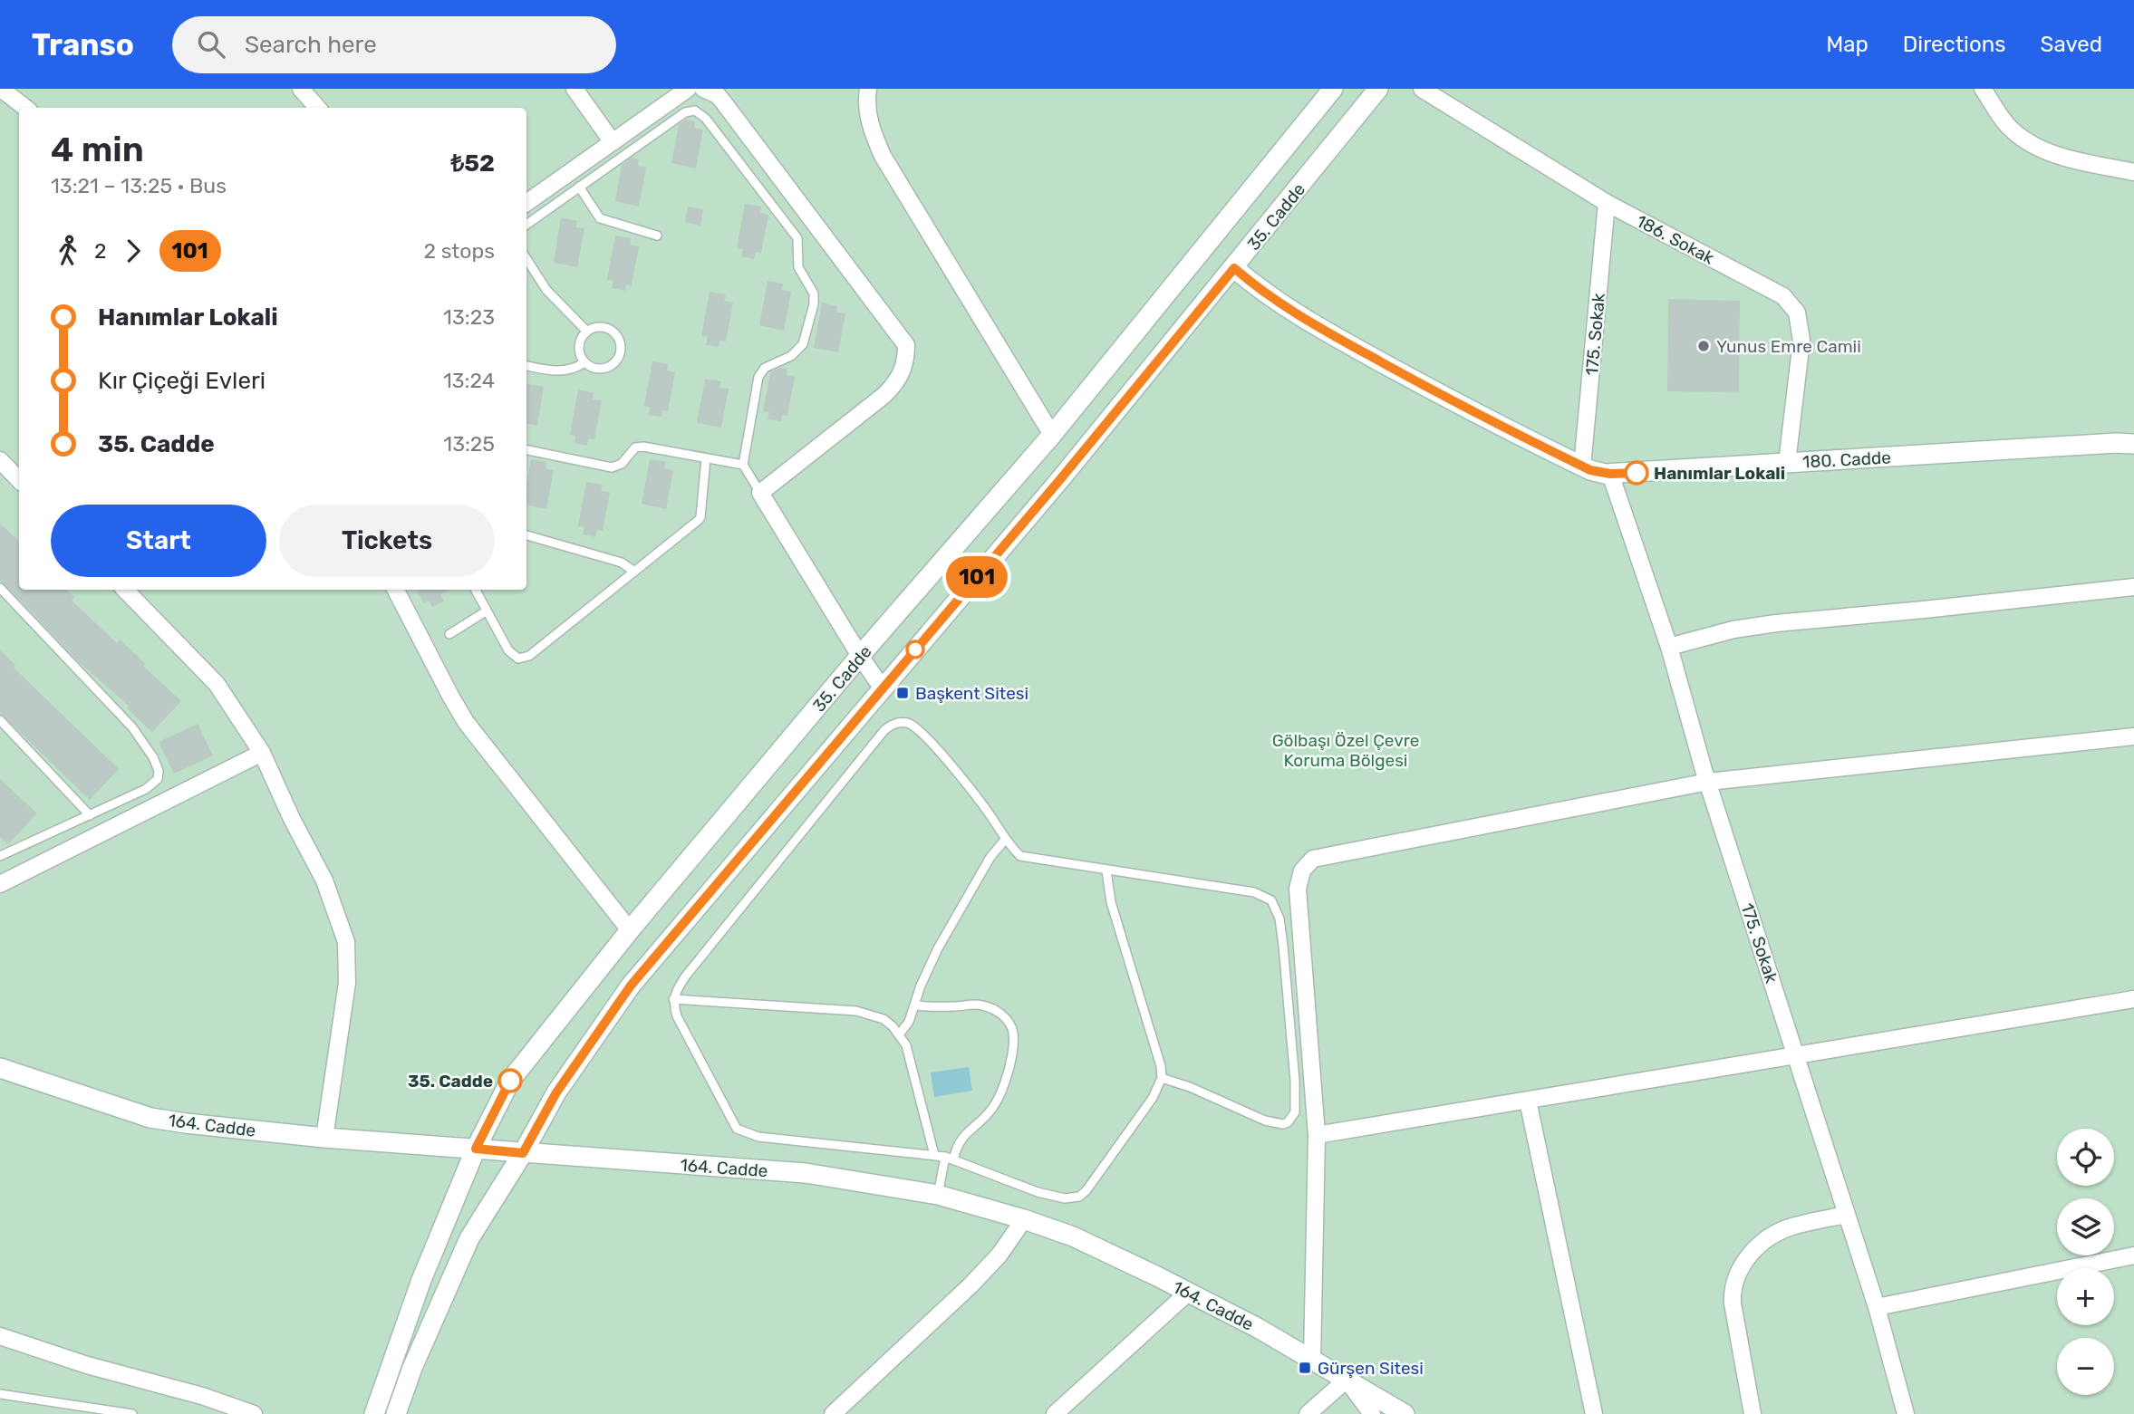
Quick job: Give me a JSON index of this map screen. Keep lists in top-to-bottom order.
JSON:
{
  "streets": {
    "street": [
      "35. Cadde",
      "186. Sokak",
      "175. Sokak",
      "180. Cadde",
      "164. Cadde"
    ]
  },
  "crossings": [
    ["35. Cadde", "180. Cadde"],
    ["35. Cadde", "164. Cadde"],
    ["186. Sokak", "175. Sokak"],
    ["186. Sokak", "180. Cadde"],
    ["175. Sokak", "180. Cadde"]
  ],
  "parks": ["Gölbaşı Özel Çevre Koruma Bölgesi"],
  "places": {
    "other": ["Yunus Emre Camii", "Hanımlar Lokali", "35. Cadde"],
    "transit": ["Başkent Sitesi", "Gürşen Sitesi"]
  },
  "lines": ["bus line 101"],
  "page": {
    "header": "Transo",
    "search": "Search here",
    "nav": ["Map", "Directions", "Saved"],
    "on_map": "101",
    "heading": ["4 min", "13:21 – 13:25 · Bus", "₺52"],
    "legs": ["2", "101", "2 stops"],
    "list": [
      {
        "name": "Hanımlar Lokali",
        "value": "13:23"
      },
      {
        "name": "Kır Çiçeği Evleri",
        "value": "13:24"
      },
      {
        "name": "35. Cadde",
        "value": "13:25"
      }
    ],
    "buttons": ["Start", "Tickets"],
    "map_buttons": ["+", "−"]
  }
}
